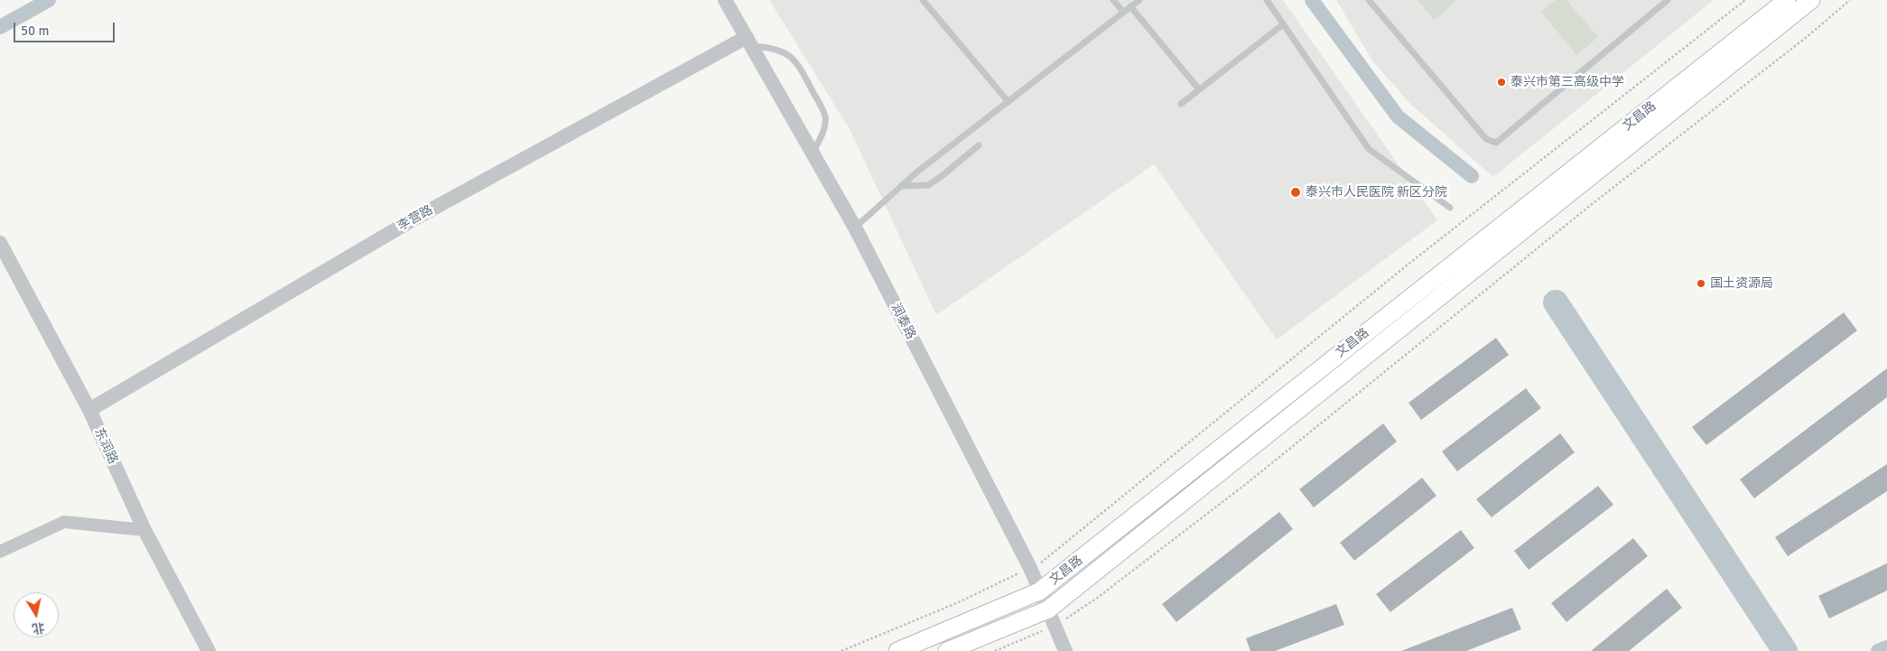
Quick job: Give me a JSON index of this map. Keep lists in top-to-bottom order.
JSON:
{
  "streets": {
    "main road": ["文昌路"],
    "street": ["李营路", "润泰路", "东润路"]
  },
  "crossings": [
    ["文昌路", "润泰路"],
    ["李营路", "润泰路"],
    ["李营路", "东润路"]
  ],
  "places": ["泰兴市第三高级中学", "泰兴市人民医院 新区分院", "国土资源局"],
  "scale_bar": "50 m",
  "north": "bottom"
}
